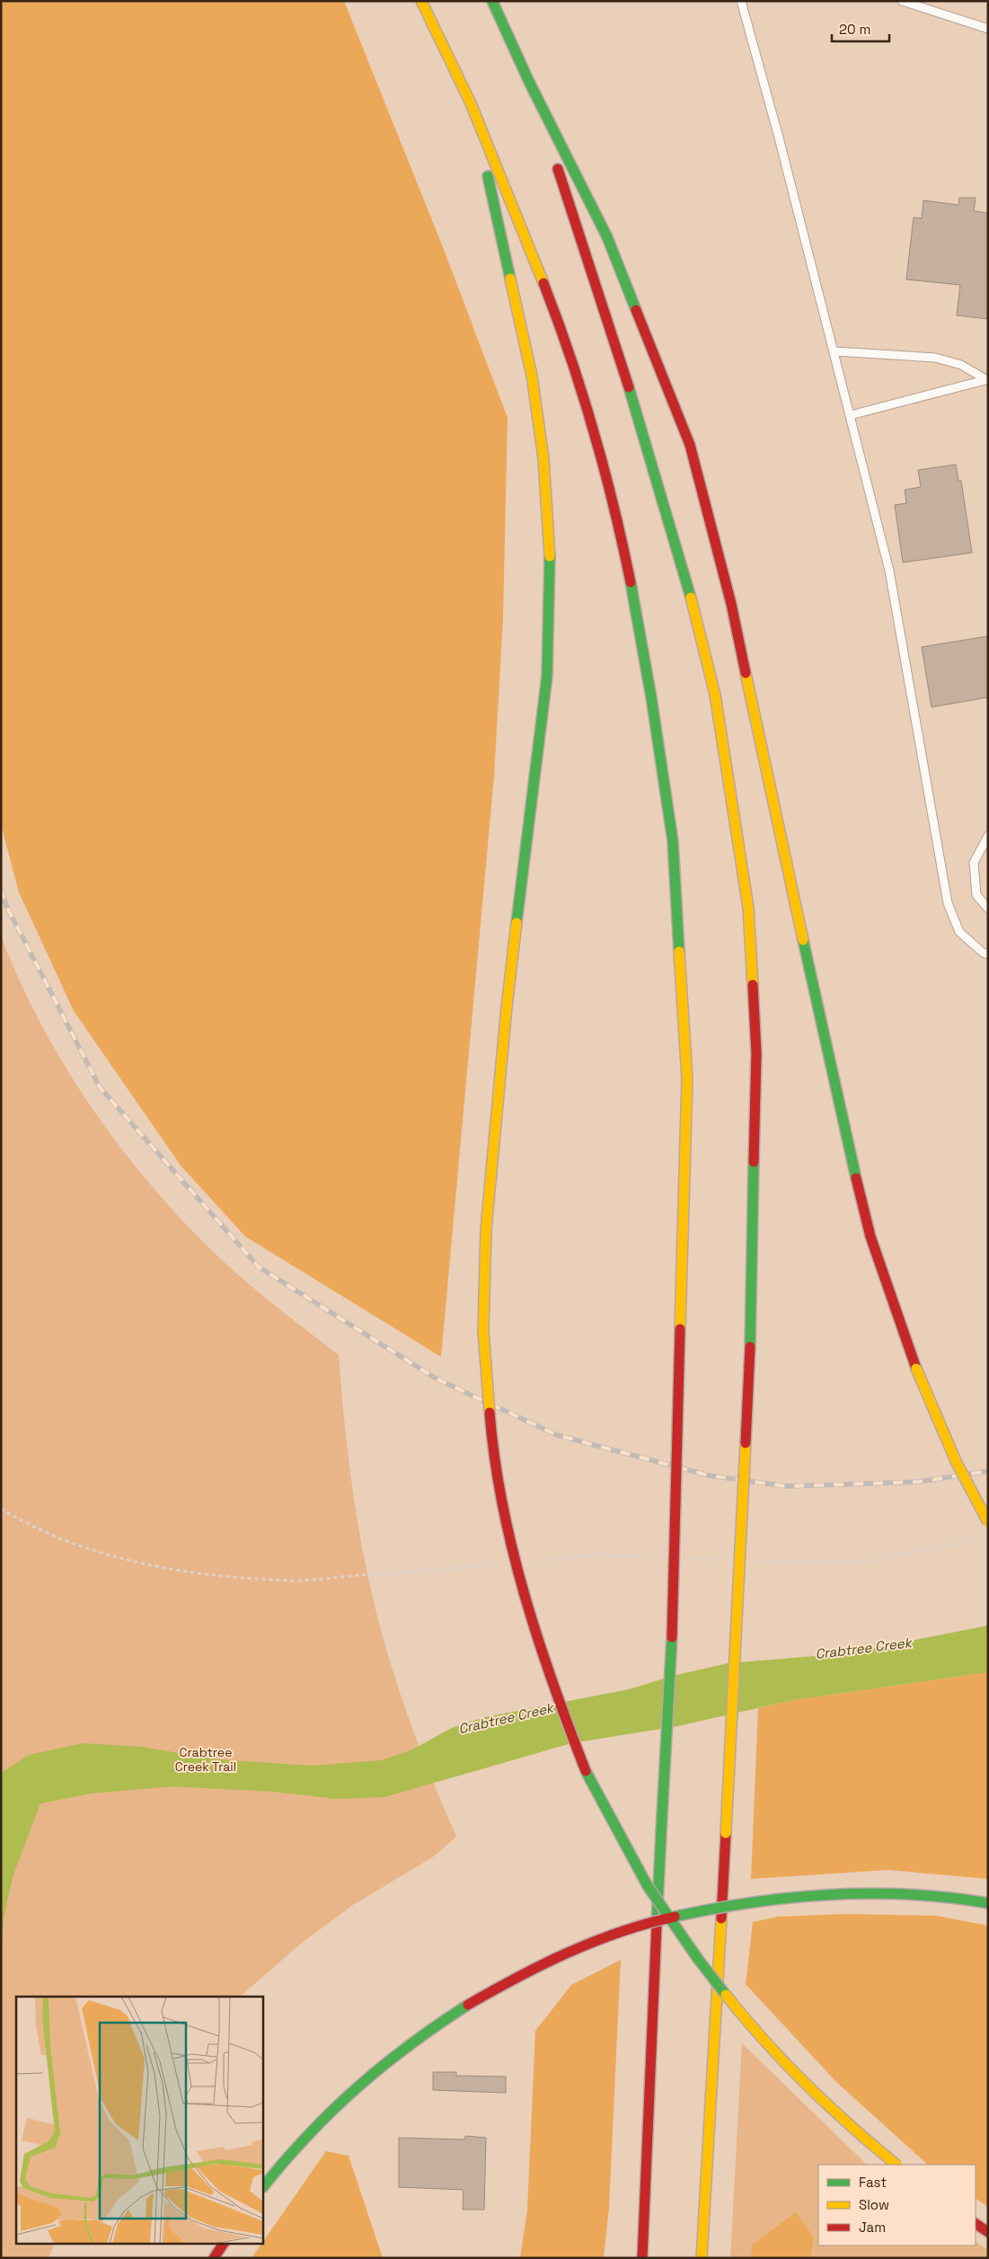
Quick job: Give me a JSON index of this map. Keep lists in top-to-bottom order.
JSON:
{
  "water": ["Crabtree Creek"],
  "parks": ["Crabtree Creek Trail"],
  "legend": ["Fast", "Slow", "Jam"],
  "scale_bar": "20 m"
}
